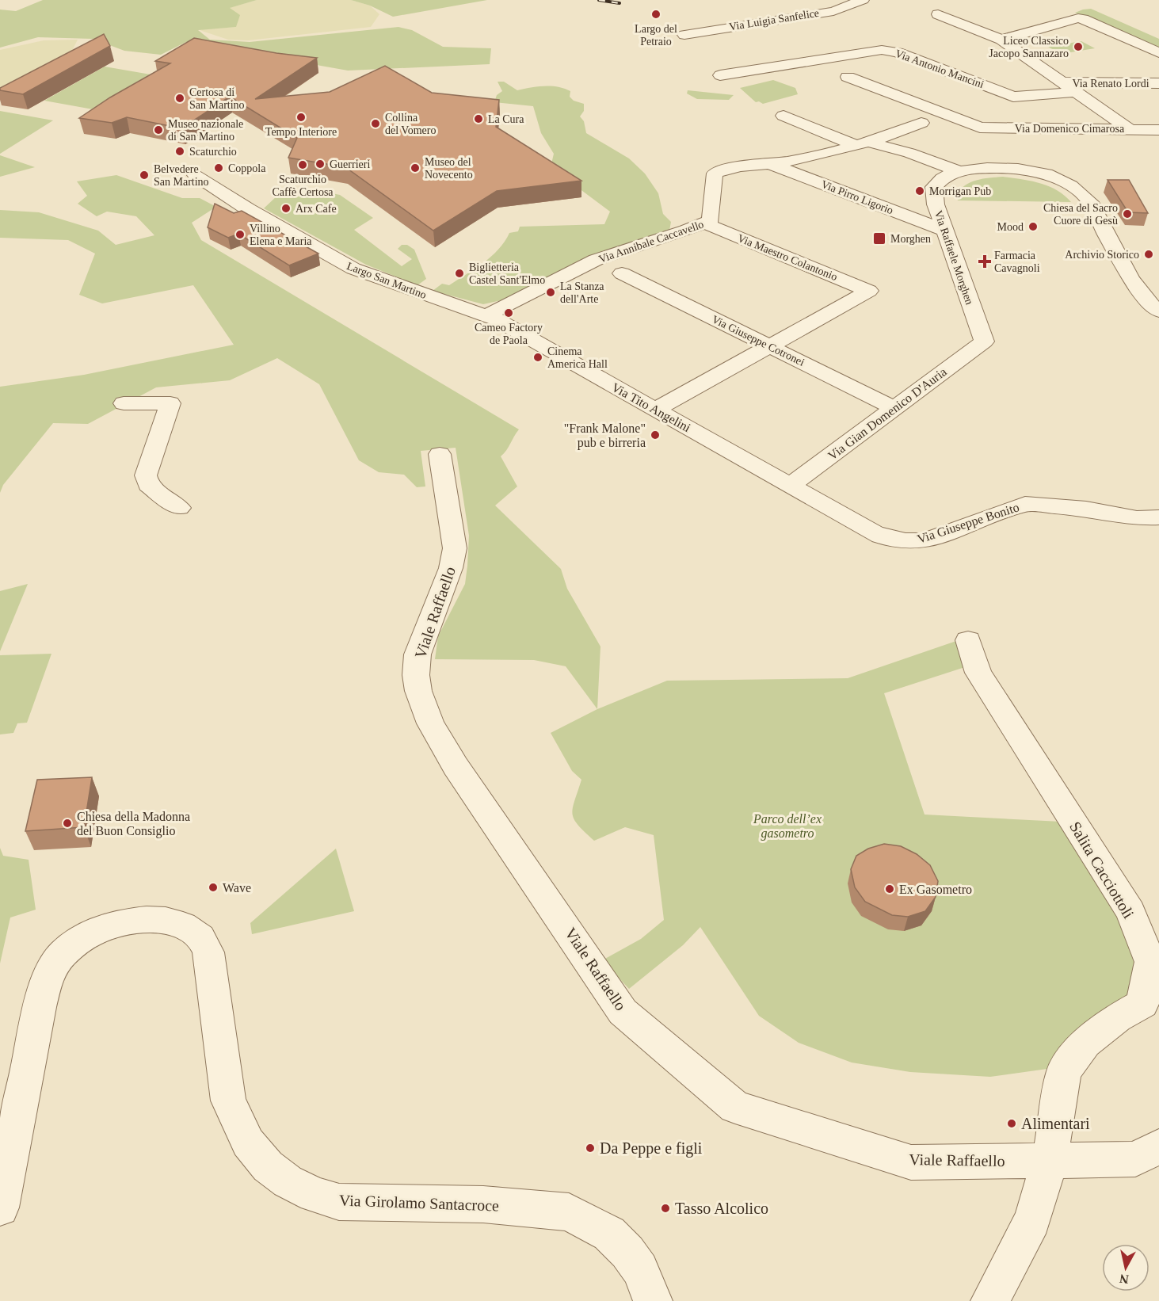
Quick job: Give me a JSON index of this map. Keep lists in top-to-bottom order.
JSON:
{
  "streets": {
    "street": [
      "Via Luigia Sanfelice",
      "Via Antonio Mancini",
      "Via Renato Lordi",
      "Via Domenico Cimarosa",
      "Via Pirro Ligorio",
      "Via Annibale Caccavello",
      "Via Maestro Colantonio",
      "Via Raffaele Morghen",
      "Largo San Martino",
      "Via Giuseppe Cotronei",
      "Via Tito Angelini",
      "Via Gian Domenico D'Auria",
      "Via Giuseppe Bonito",
      "Viale Raffaello",
      "Salita Cacciottoli",
      "Via Girolamo Santacroce"
    ]
  },
  "crossings": [
    ["Via Antonio Mancini", "Via Renato Lordi"],
    ["Via Domenico Cimarosa", "Via Raffaele Morghen"],
    ["Via Pirro Ligorio", "Via Annibale Caccavello"],
    ["Via Pirro Ligorio", "Via Raffaele Morghen"],
    ["Via Annibale Caccavello", "Via Maestro Colantonio"],
    ["Via Annibale Caccavello", "Via Raffaele Morghen"],
    ["Via Annibale Caccavello", "Largo San Martino"],
    ["Via Annibale Caccavello", "Via Tito Angelini"],
    ["Via Maestro Colantonio", "Via Giuseppe Cotronei"],
    ["Via Raffaele Morghen", "Via Gian Domenico D'Auria"],
    ["Largo San Martino", "Via Tito Angelini"],
    ["Via Giuseppe Cotronei", "Via Gian Domenico D'Auria"],
    ["Via Tito Angelini", "Via Gian Domenico D'Auria"],
    ["Via Tito Angelini", "Via Giuseppe Bonito"],
    ["Via Gian Domenico D'Auria", "Via Giuseppe Bonito"],
    ["Viale Raffaello", "Salita Cacciottoli"]
  ],
  "parks": ["Parco dell’ex gasometro"],
  "places": {
    "other": [
      "Largo del Petraio",
      "Liceo Classico Jacopo Sannazaro",
      "Certosa di San Martino",
      "Tempo Interiore",
      "La Cura",
      "Collina del Vomero",
      "Museo nazionale di San Martino",
      "Scaturchio",
      "Guerrieri",
      "Scaturchio Caffè Certosa",
      "Coppola",
      "Museo del Novecento",
      "Belvedere San Martino",
      "Morrigan Pub",
      "Arx Cafe",
      "Chiesa del Sacro Cuore di Gesù",
      "Mood",
      "Villino Elena e Maria",
      "Archivio Storico",
      "Biglietteria Castel Sant'Elmo",
      "La Stanza dell'Arte",
      "Cameo Factory de Paola",
      "Cinema America Hall",
      "\"Frank Malone\" pub e birreria",
      "Chiesa della Madonna del Buon Consiglio",
      "Wave",
      "Ex Gasometro",
      "Alimentari",
      "Da Peppe e figli",
      "Tasso Alcolico"
    ],
    "transit": ["Morghen"],
    "health": ["Farmacia Cavagnoli"]
  },
  "north": "bottom"
}
